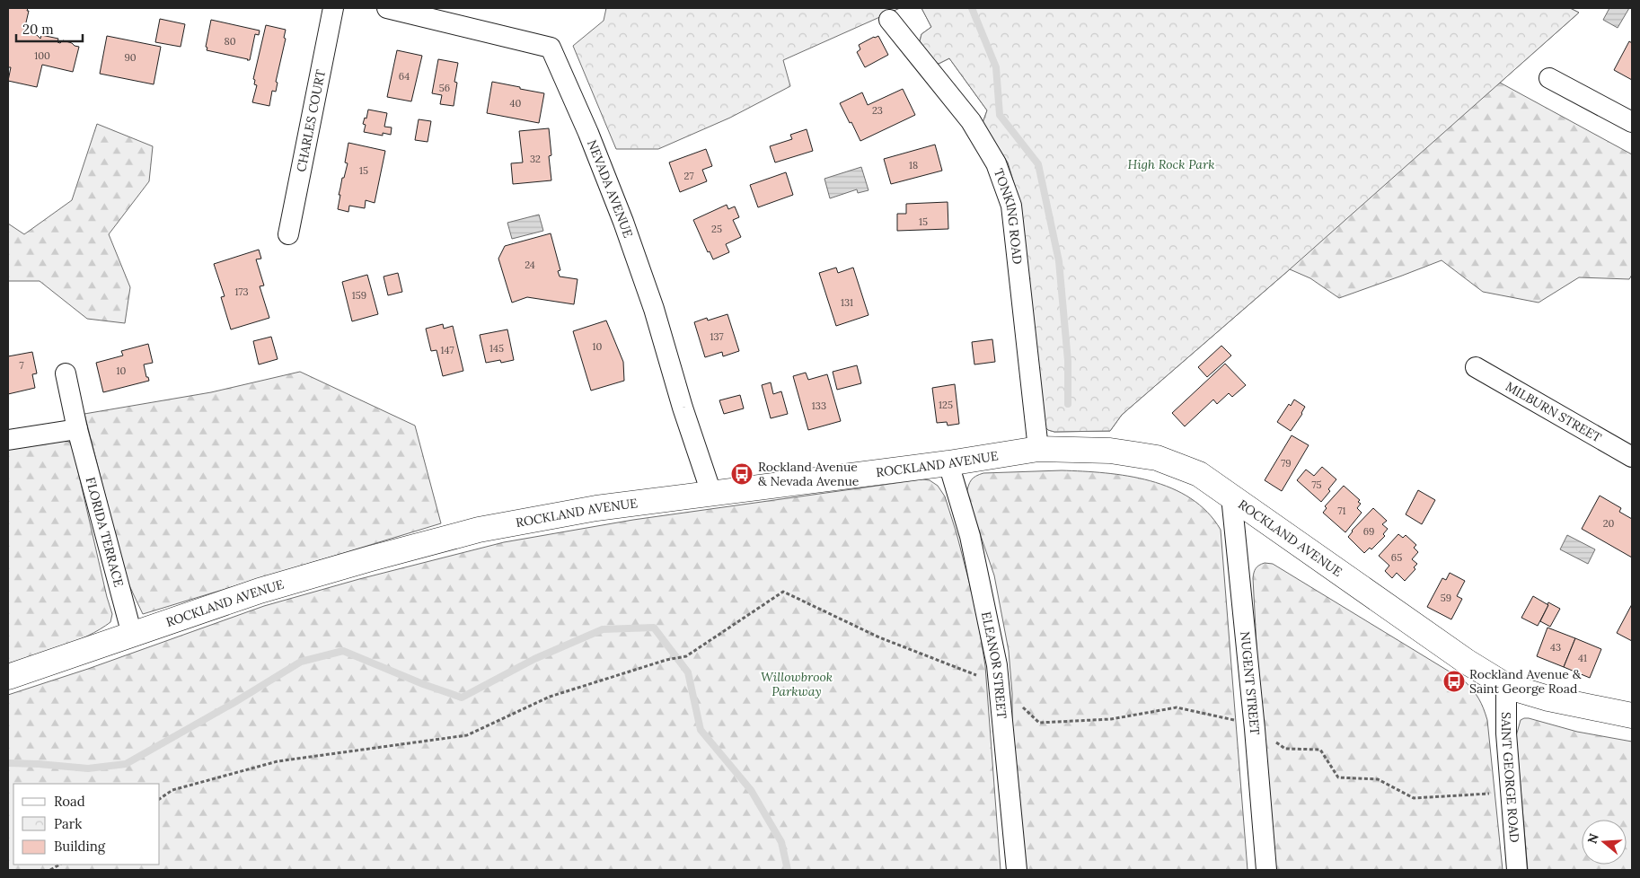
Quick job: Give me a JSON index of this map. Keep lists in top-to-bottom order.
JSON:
{
  "streets": {
    "street": [
      "CHARLES COURT",
      "NEVADA AVENUE",
      "TONKING ROAD",
      "MILBURN STREET",
      "ROCKLAND AVENUE",
      "FLORIDA TERRACE",
      "ELEANOR STREET",
      "NUGENT STREET",
      "SAINT GEORGE ROAD"
    ]
  },
  "crossings": [
    ["NEVADA AVENUE", "ROCKLAND AVENUE"],
    ["TONKING ROAD", "ROCKLAND AVENUE"],
    ["ROCKLAND AVENUE", "FLORIDA TERRACE"],
    ["ROCKLAND AVENUE", "ELEANOR STREET"],
    ["ROCKLAND AVENUE", "NUGENT STREET"],
    ["ROCKLAND AVENUE", "SAINT GEORGE ROAD"]
  ],
  "parks": ["High Rock Park", "Willowbrook Parkway"],
  "places": {
    "bus stop": ["Rockland Avenue & Nevada Avenue", "Rockland Avenue & Saint George Road"]
  },
  "house_numbers": [
    "80",
    "100",
    "90",
    "64",
    "56",
    "40",
    "23",
    "32",
    "18",
    "15",
    "27",
    "15",
    "25",
    "24",
    "173",
    "159",
    "131",
    "137",
    "10",
    "145",
    "147",
    "7",
    "10",
    "125",
    "133",
    "79",
    "75",
    "71",
    "20",
    "69",
    "65",
    "59",
    "43",
    "41"
  ],
  "legend": ["Road", "Park", "Building"],
  "scale_bar": "20 m",
  "north": "left"
}
